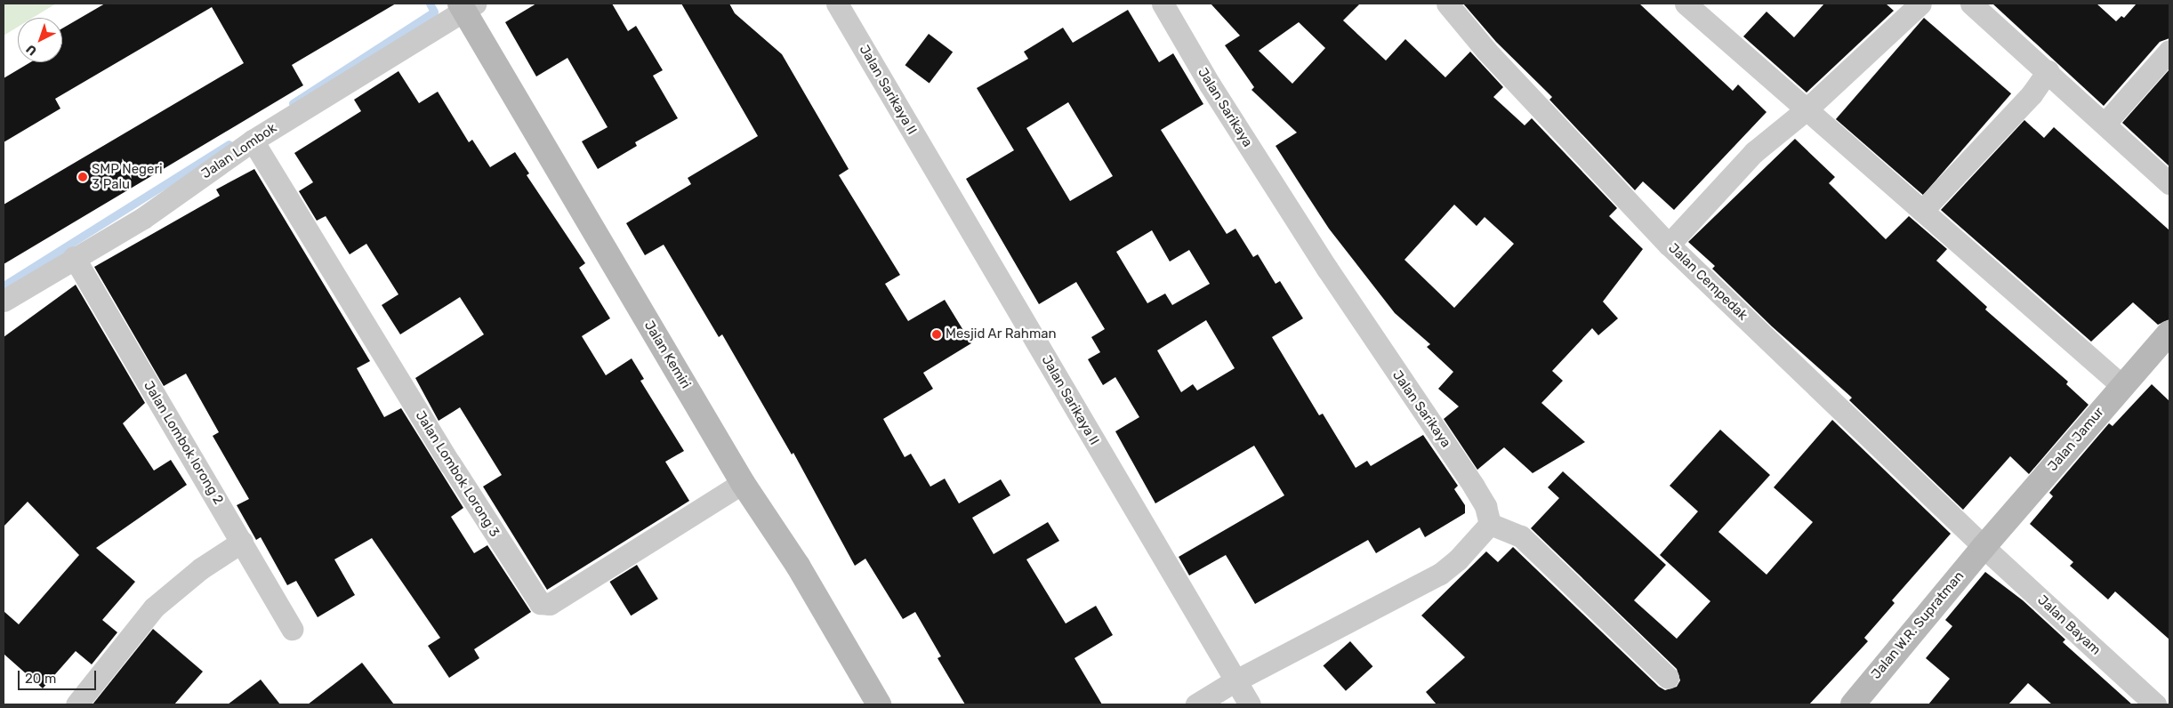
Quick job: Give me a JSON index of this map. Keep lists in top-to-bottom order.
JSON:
{
  "streets": {
    "street": [
      "Jalan Sarikaya II",
      "Jalan Sarikaya",
      "Jalan Lombok",
      "Jalan Cempedak",
      "Jalan Kemiri",
      "Jalan Jamur",
      "Jalan Lombok lorong 2",
      "Jalan Lombok Lorong 3",
      "Jalan W.R. Supratman",
      "Jalan Bayam"
    ]
  },
  "crossings": [
    ["Jalan Lombok", "Jalan Kemiri"],
    ["Jalan Lombok", "Jalan Lombok lorong 2"],
    ["Jalan Lombok", "Jalan Lombok Lorong 3"],
    ["Jalan Cempedak", "Jalan Jamur"],
    ["Jalan Cempedak", "Jalan W.R. Supratman"],
    ["Jalan Cempedak", "Jalan Bayam"],
    ["Jalan Kemiri", "Jalan Lombok Lorong 3"],
    ["Jalan Jamur", "Jalan W.R. Supratman"],
    ["Jalan Jamur", "Jalan Bayam"],
    ["Jalan W.R. Supratman", "Jalan Bayam"]
  ],
  "places": ["SMP Negeri 3 Palu", "Mesjid Ar Rahman"],
  "scale_bar": "20 m",
  "north": "bottom left"
}
